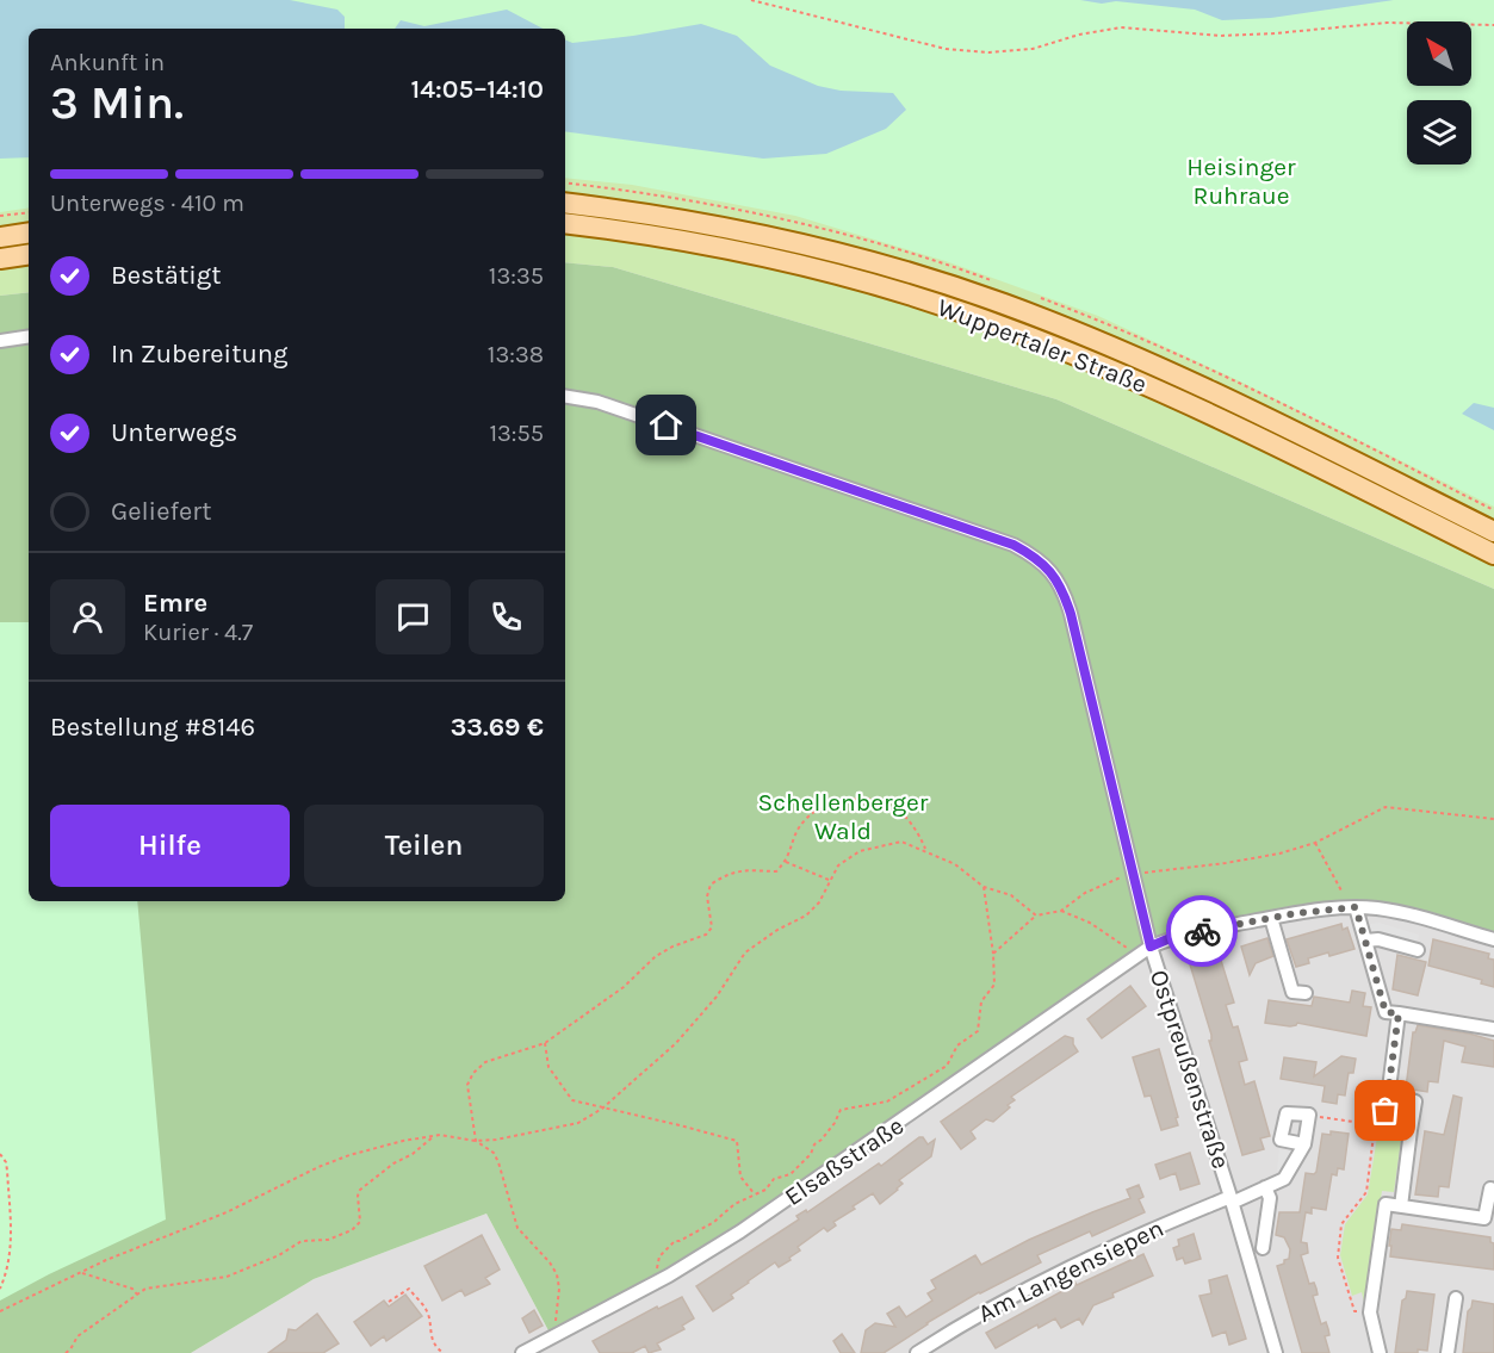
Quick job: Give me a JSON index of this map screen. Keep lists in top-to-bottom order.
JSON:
{
  "streets": {
    "main road": ["Wuppertaler Straße"],
    "street": ["Ostpreußenstraße", "Elsaßstraße", "Am Langensiepen"]
  },
  "crossings": [
    ["Ostpreußenstraße", "Elsaßstraße"],
    ["Ostpreußenstraße", "Am Langensiepen"]
  ],
  "parks": ["Heisinger Ruhraue", "Schellenberger Wald"],
  "north": "top left",
  "page": {
    "heading": ["3 Min.", "Ankunft in", "14:05–14:10"],
    "panel": [
      "Emre",
      "Kurier · 4.7",
      "Bestellung #8146",
      "33.69 €"
    ],
    "bar": "Unterwegs · 410 m",
    "list": [
      ["Bestätigt", "13:35"],
      ["In Zubereitung", "13:38"],
      ["Unterwegs", "13:55"],
      "Geliefert"
    ],
    "buttons": ["Hilfe", "Teilen"]
  }
}
